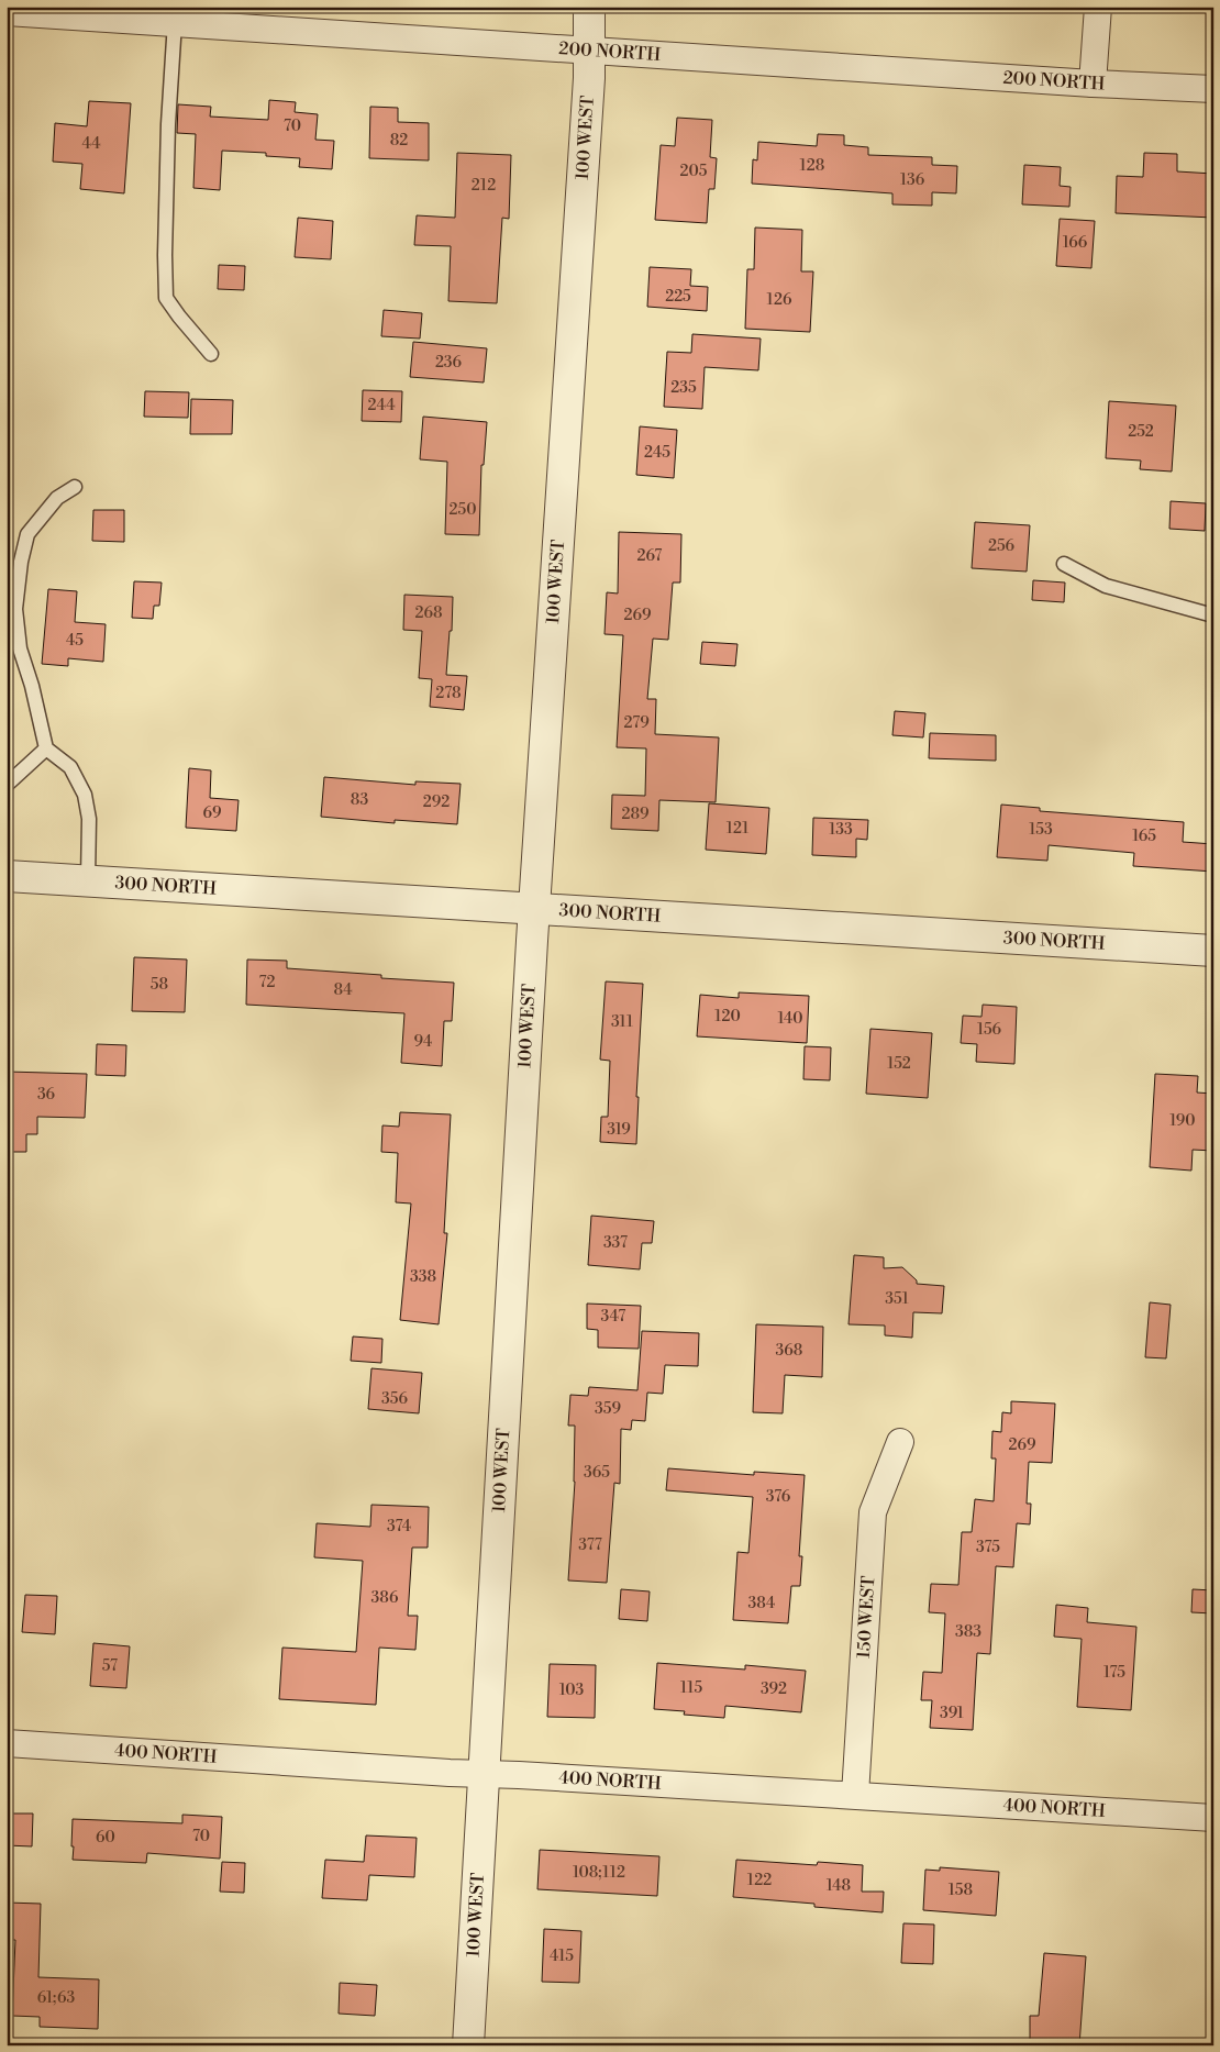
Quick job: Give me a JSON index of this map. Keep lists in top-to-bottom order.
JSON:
{
  "streets": {
    "street": [
      "200 NORTH",
      "100 WEST",
      "300 NORTH",
      "150 WEST",
      "400 NORTH"
    ]
  },
  "crossings": [
    ["200 NORTH", "100 WEST"],
    ["100 WEST", "300 NORTH"],
    ["100 WEST", "400 NORTH"],
    ["150 WEST", "400 NORTH"]
  ],
  "house_numbers": [
    "70",
    "82",
    "44",
    "128",
    "205",
    "136",
    "212",
    "166",
    "225",
    "126",
    "236",
    "235",
    "244",
    "252",
    "245",
    "250",
    "256",
    "267",
    "268",
    "269",
    "45",
    "278",
    "279",
    "83",
    "292",
    "69",
    "289",
    "121",
    "133",
    "153",
    "165",
    "72",
    "58",
    "84",
    "120",
    "140",
    "311",
    "156",
    "94",
    "152",
    "36",
    "190",
    "319",
    "337",
    "338",
    "351",
    "347",
    "368",
    "356",
    "359",
    "269",
    "365",
    "376",
    "374",
    "377",
    "375",
    "386",
    "384",
    "383",
    "57",
    "175",
    "115",
    "392",
    "103",
    "391",
    "70",
    "60",
    "108;112",
    "122",
    "148",
    "158",
    "415",
    "61;63"
  ]
}
